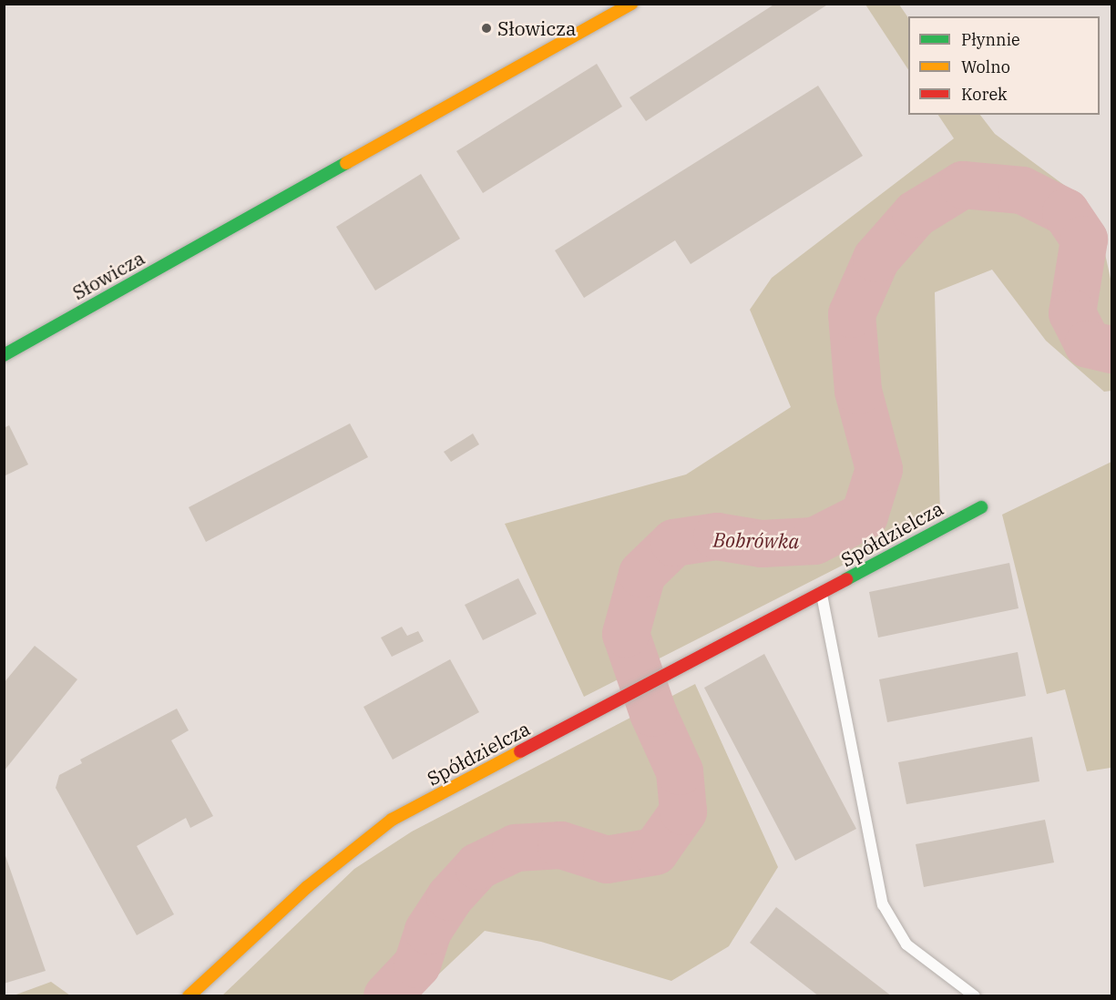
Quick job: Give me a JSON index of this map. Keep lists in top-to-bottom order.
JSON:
{
  "streets": {
    "street": ["Słowicza", "Spółdzielcza"]
  },
  "water": ["Bobrówka"],
  "places": ["Słowicza"],
  "legend": ["Płynnie", "Wolno", "Korek"]
}
